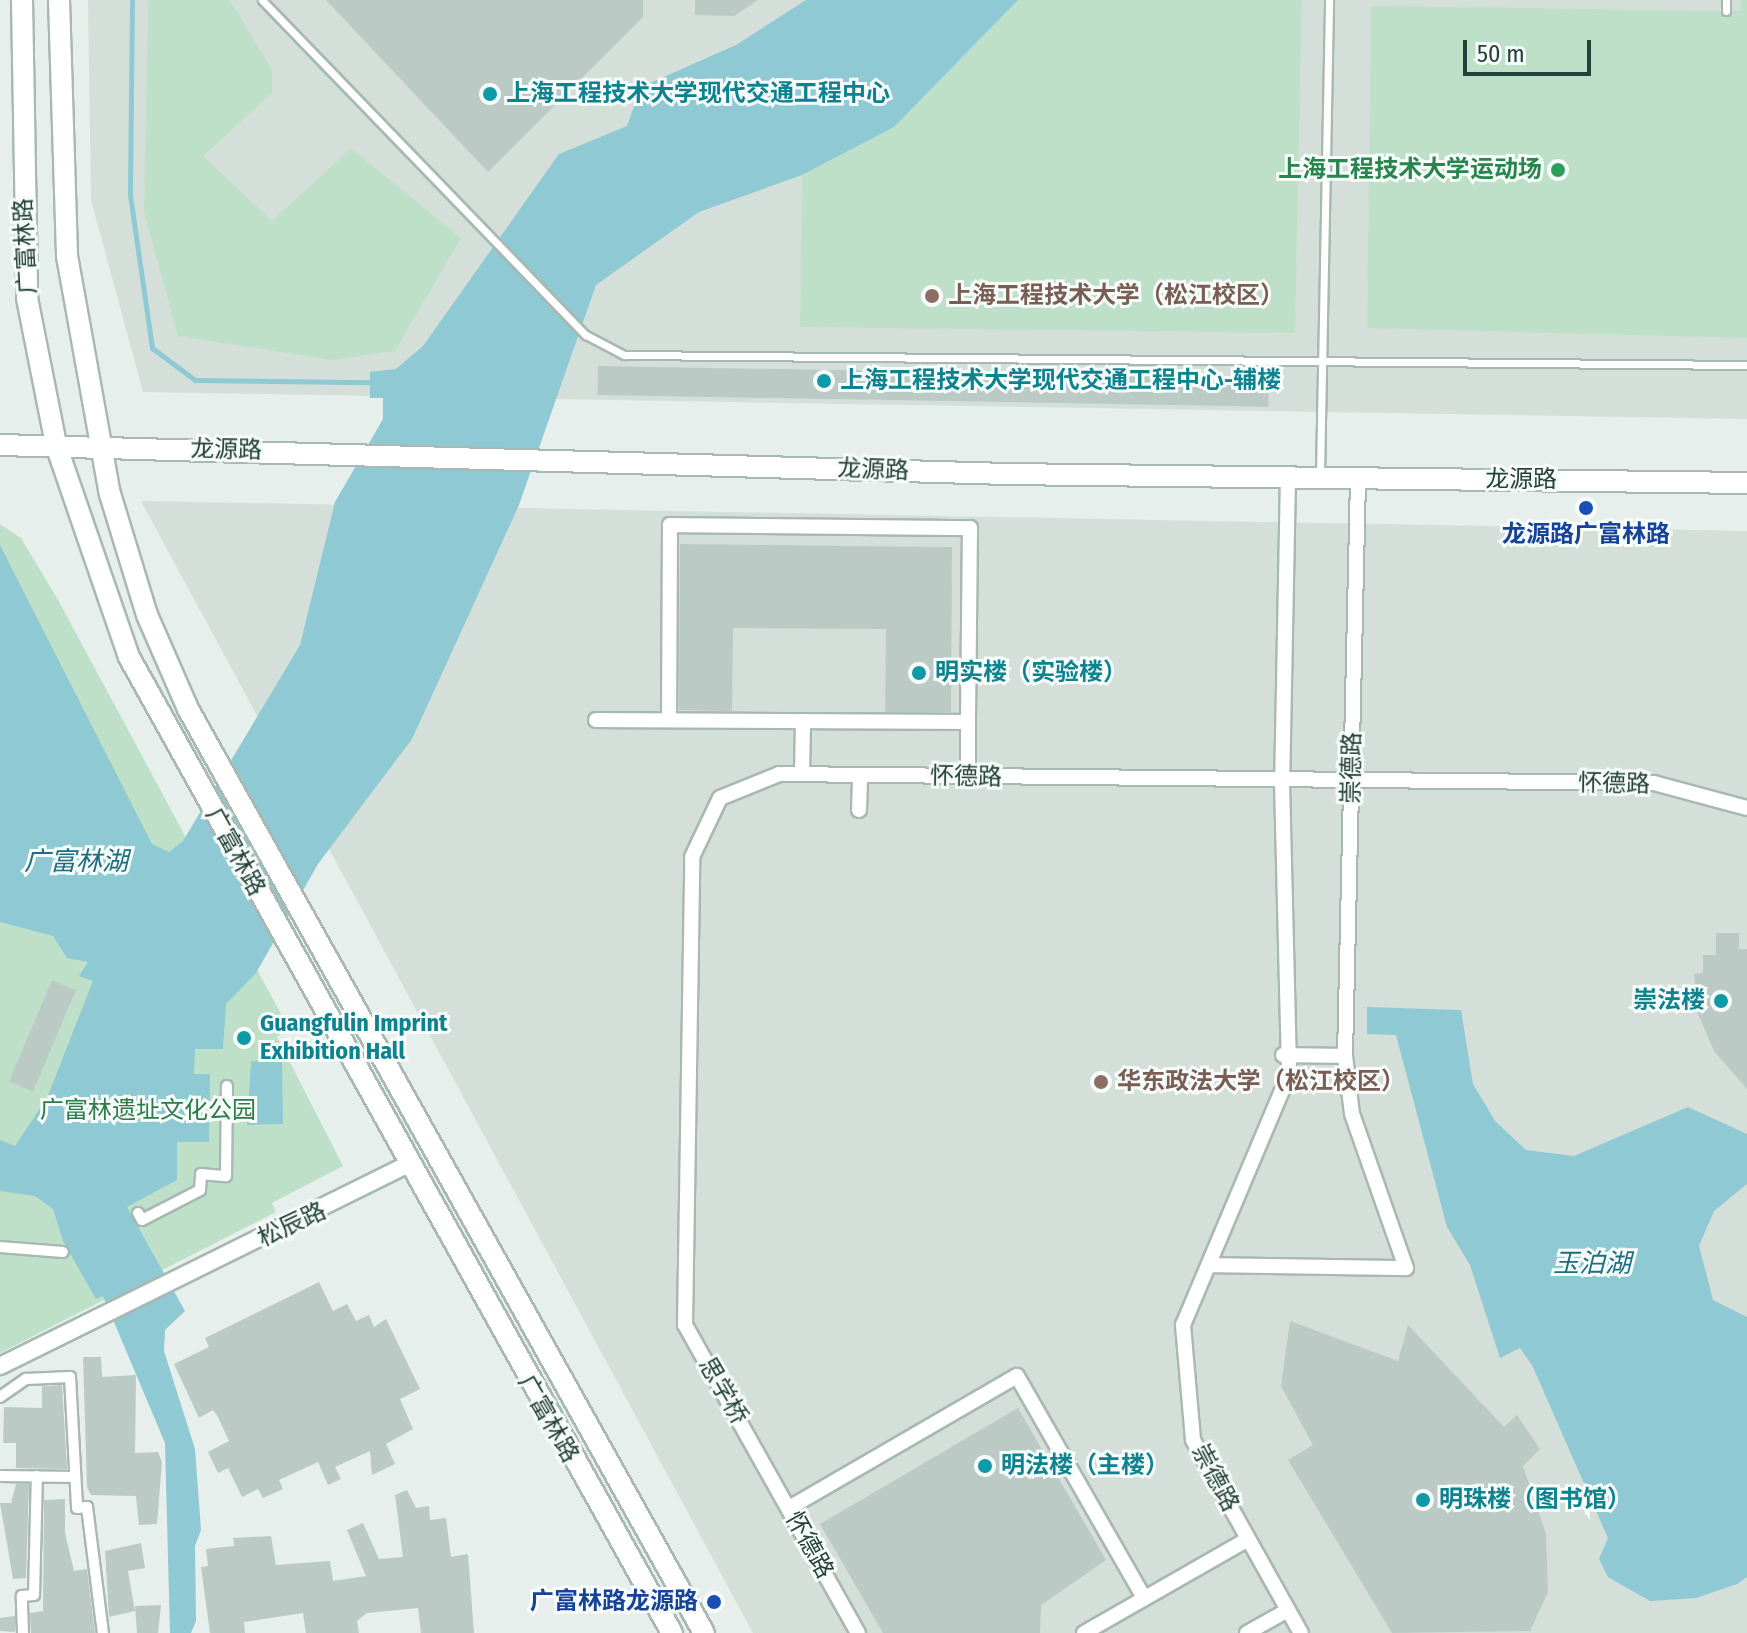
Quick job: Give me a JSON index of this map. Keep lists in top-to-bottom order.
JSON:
{
  "streets": {
    "main road": ["广富林路", "龙源路"],
    "street": [
      "崇德路",
      "怀德路",
      "松辰路",
      "思学桥"
    ]
  },
  "crossings": [
    ["广富林路", "龙源路"],
    ["广富林路", "松辰路"],
    ["龙源路", "崇德路"],
    ["崇德路", "怀德路"],
    ["怀德路", "思学桥"]
  ],
  "water": ["广富林湖", "玉泊湖"],
  "parks": ["广富林遗址文化公园"],
  "places": [
    "上海工程技术大学现代交通工程中心",
    "上海工程技术大学运动场",
    "上海工程技术大学（松江校区）",
    "上海工程技术大学现代交通工程中心-辅楼",
    "龙源路广富林路",
    "明实楼（实验楼）",
    "崇法楼",
    "Guangfulin Imprint Exhibition Hall",
    "华东政法大学（松江校区）",
    "明法楼（主楼）",
    "明珠楼（图书馆）",
    "广富林路龙源路"
  ],
  "scale_bar": "50 m"
}
